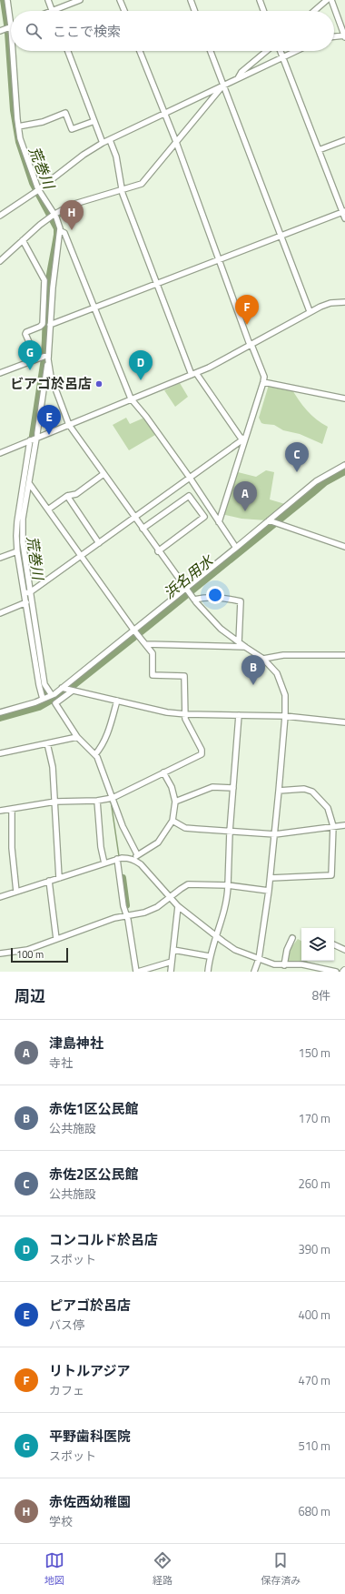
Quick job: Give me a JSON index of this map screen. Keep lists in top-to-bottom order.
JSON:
{
  "water": ["荒巻川", "浜名用水"],
  "places": ["ビアゴ於呂店"],
  "scale_bar": "100 m",
  "page": {
    "search": "ここで検索",
    "pins": [
      "H",
      "F",
      "G",
      "D",
      "E",
      "C",
      "A",
      "B"
    ],
    "scale": "100 m",
    "heading": ["周辺", "8件"],
    "list": [
      {
        "mark": "A",
        "name": "津島神社",
        "note": "寺社",
        "value": "150 m"
      },
      {
        "mark": "B",
        "name": "赤佐1区公民館",
        "note": "公共施設",
        "value": "170 m"
      },
      {
        "mark": "C",
        "name": "赤佐2区公民館",
        "note": "公共施設",
        "value": "260 m"
      },
      {
        "mark": "D",
        "name": "コンコルド於呂店",
        "note": "スポット",
        "value": "390 m"
      },
      {
        "mark": "E",
        "name": "ピアゴ於呂店",
        "note": "バス停",
        "value": "400 m"
      },
      {
        "mark": "F",
        "name": "リトルアジア",
        "note": "カフェ",
        "value": "470 m"
      },
      {
        "mark": "G",
        "name": "平野歯科医院",
        "note": "スポット",
        "value": "510 m"
      },
      {
        "mark": "H",
        "name": "赤佐西幼稚園",
        "note": "学校",
        "value": "680 m"
      }
    ],
    "nav": ["地図", "経路", "保存済み"]
  }
}
